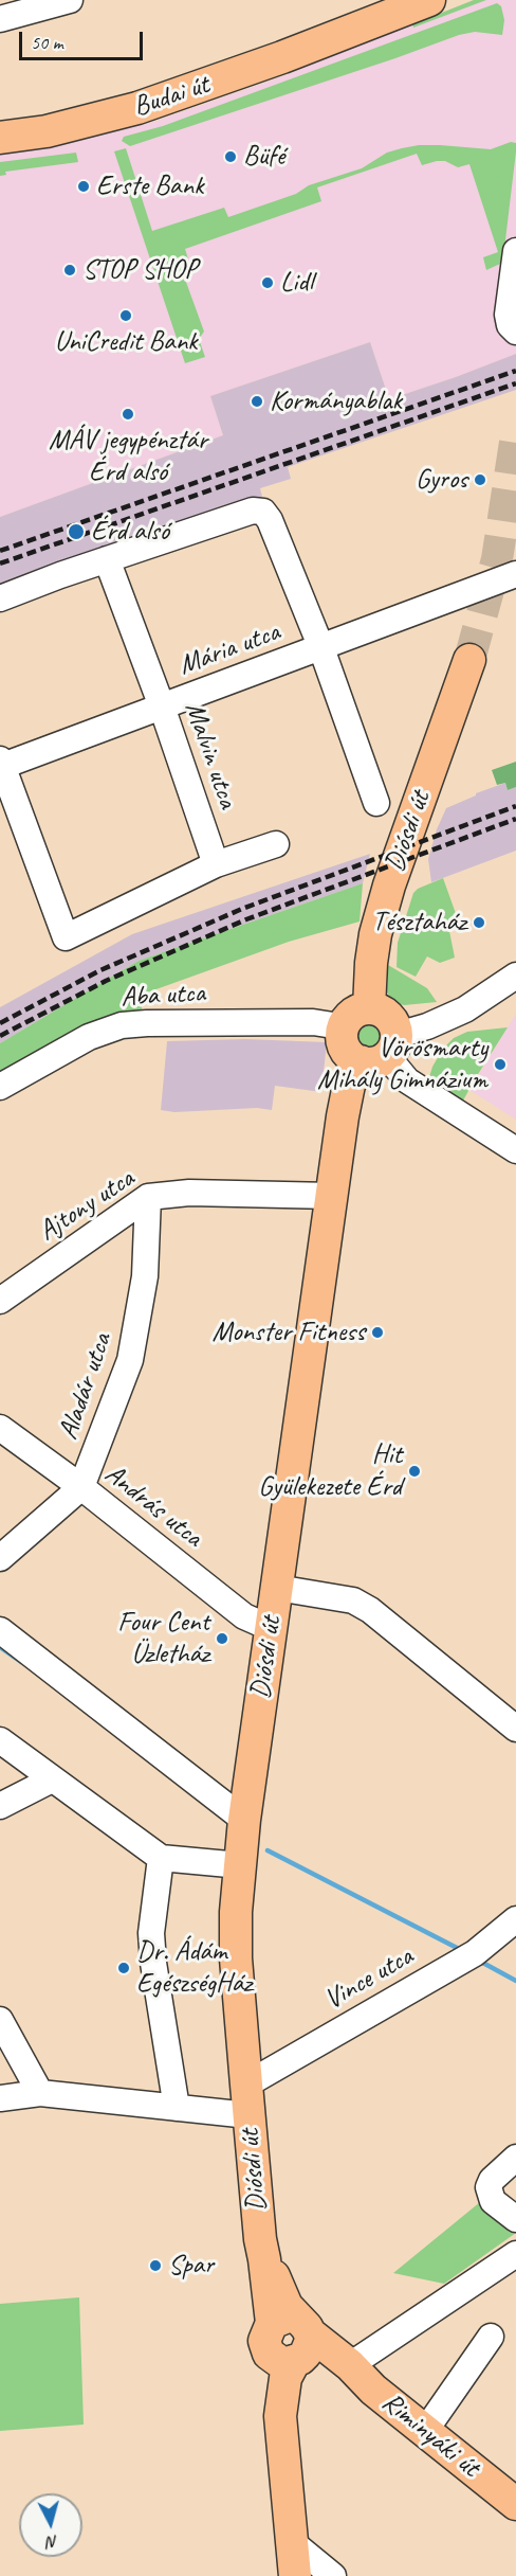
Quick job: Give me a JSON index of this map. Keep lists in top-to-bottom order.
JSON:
{
  "streets": {
    "main road": ["Budai út", "Diósdi út", "Riminyáki út"],
    "street": [
      "Mária utca",
      "Malvin utca",
      "Aba utca",
      "Ajtony utca",
      "Aladár utca",
      "András utca",
      "Vince utca"
    ]
  },
  "crossings": [
    ["Mária utca", "Malvin utca"],
    ["Diósdi út", "Aba utca"],
    ["Diósdi út", "Ajtony utca"],
    ["Diósdi út", "András utca"],
    ["Diósdi út", "Vince utca"],
    ["Diósdi út", "Riminyáki út"],
    ["Ajtony utca", "Aladár utca"],
    ["Aladár utca", "András utca"]
  ],
  "places": [
    "Büfé",
    "Erste Bank",
    "STOP SHOP",
    "Lidl",
    "UniCredit Bank",
    "Kormányablak",
    "MÁV jegypénztár Érd alsó",
    "Gyros",
    "Érd alsó",
    "Tésztaház",
    "Vörösmarty Mihály Gimnázium",
    "Monster Fitness",
    "Hit Gyülekezete Érd",
    "Four Cent Üzletház",
    "Dr. Ádám EgészségHáz",
    "Spar"
  ],
  "scale_bar": "50 m",
  "north": "bottom"
}
